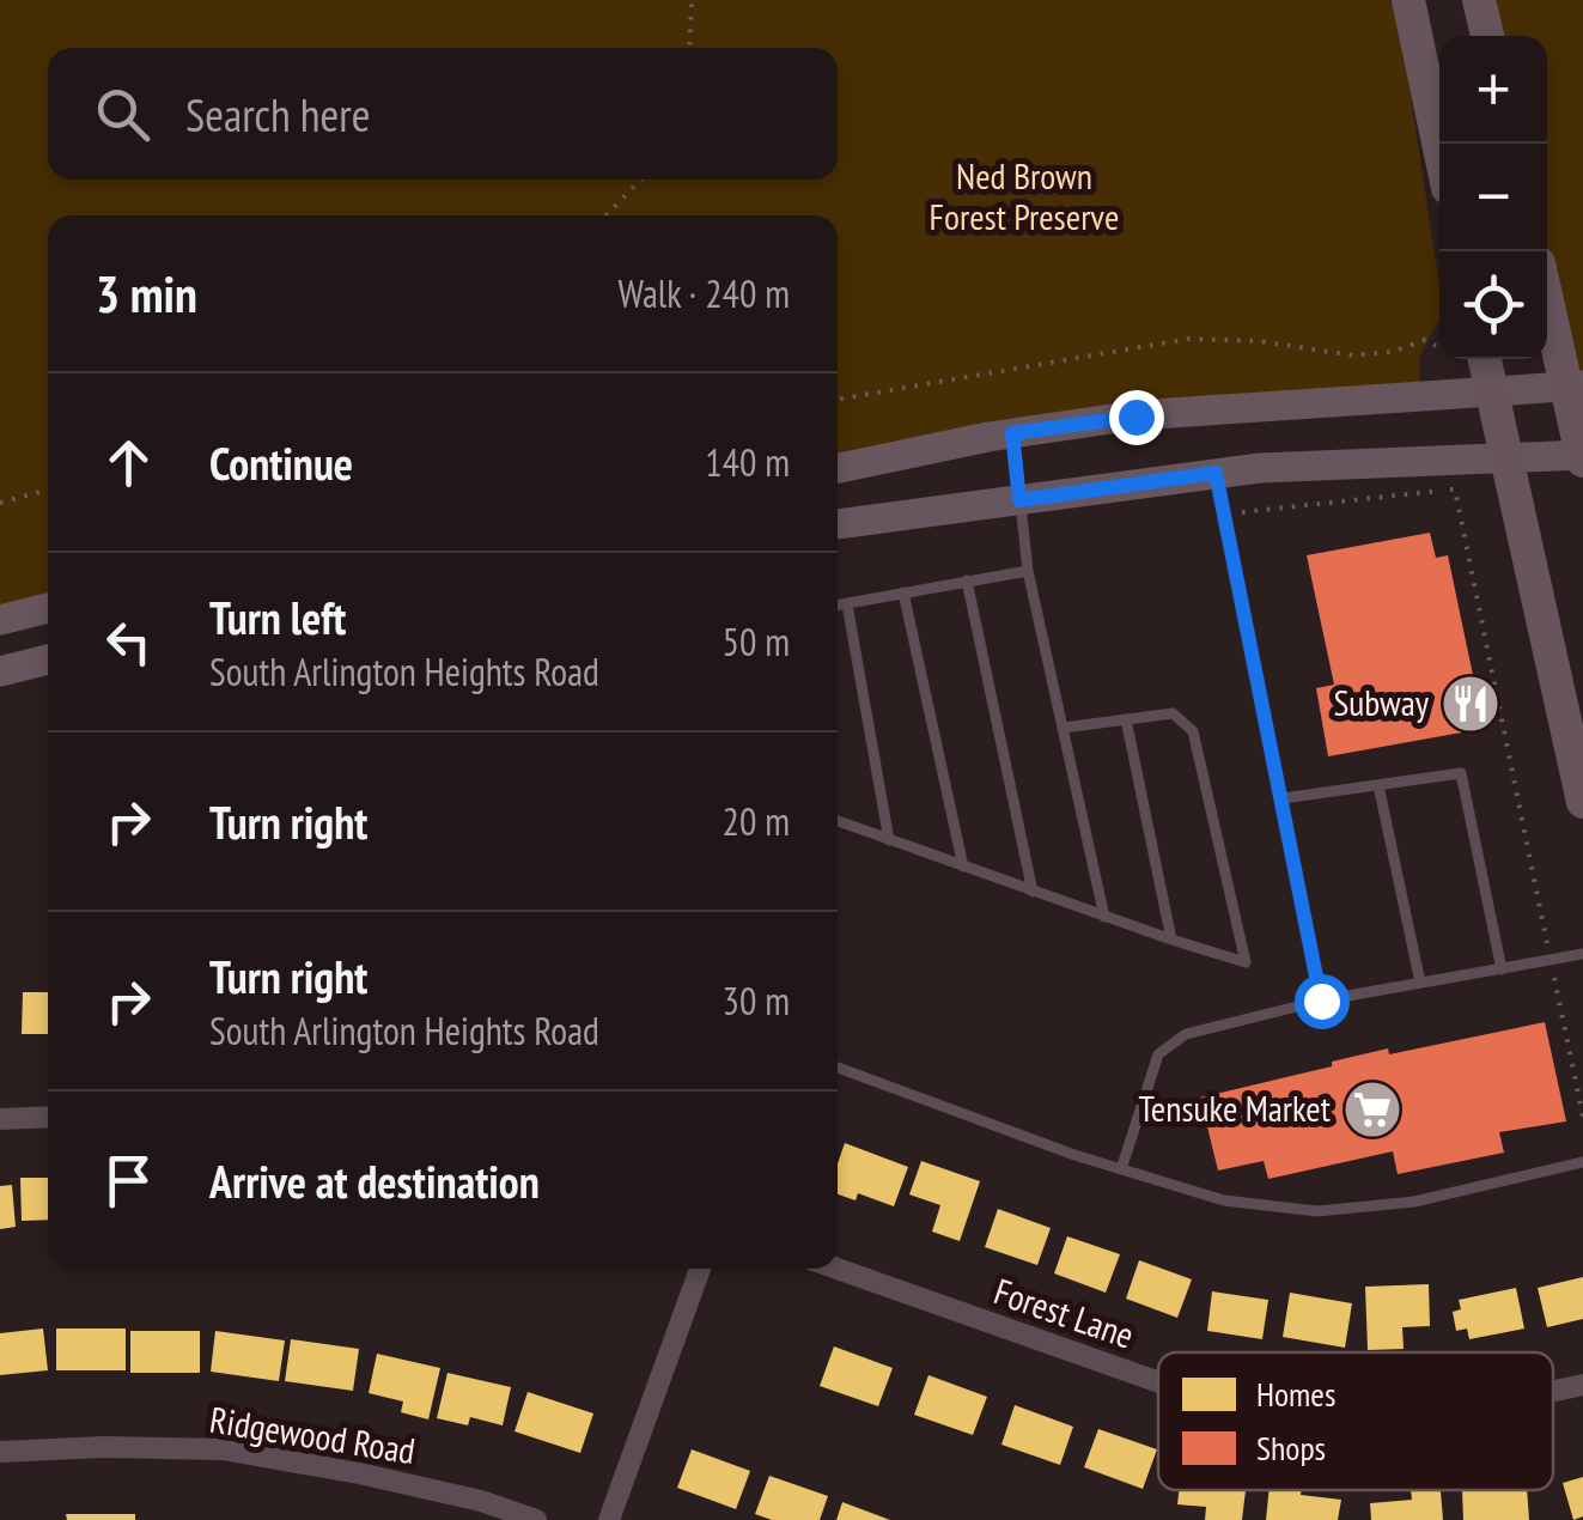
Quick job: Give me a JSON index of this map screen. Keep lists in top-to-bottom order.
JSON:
{
  "streets": {
    "street": ["Forest Lane", "Ridgewood Road"]
  },
  "parks": ["Ned Brown Forest Preserve"],
  "places": {
    "restaurant": ["Subway"],
    "supermarket": ["Tensuke Market"]
  },
  "legend": ["Homes", "Shops"],
  "page": {
    "map_buttons": ["+", "−"],
    "search": "Search here",
    "heading": ["3 min", "Walk · 240 m"],
    "list": [
      ["Continue", "140 m"],
      ["Turn left", "South Arlington Heights Road", "50 m"],
      ["Turn right", "20 m"],
      ["Turn right", "South Arlington Heights Road", "30 m"],
      "Arrive at destination"
    ]
  }
}
